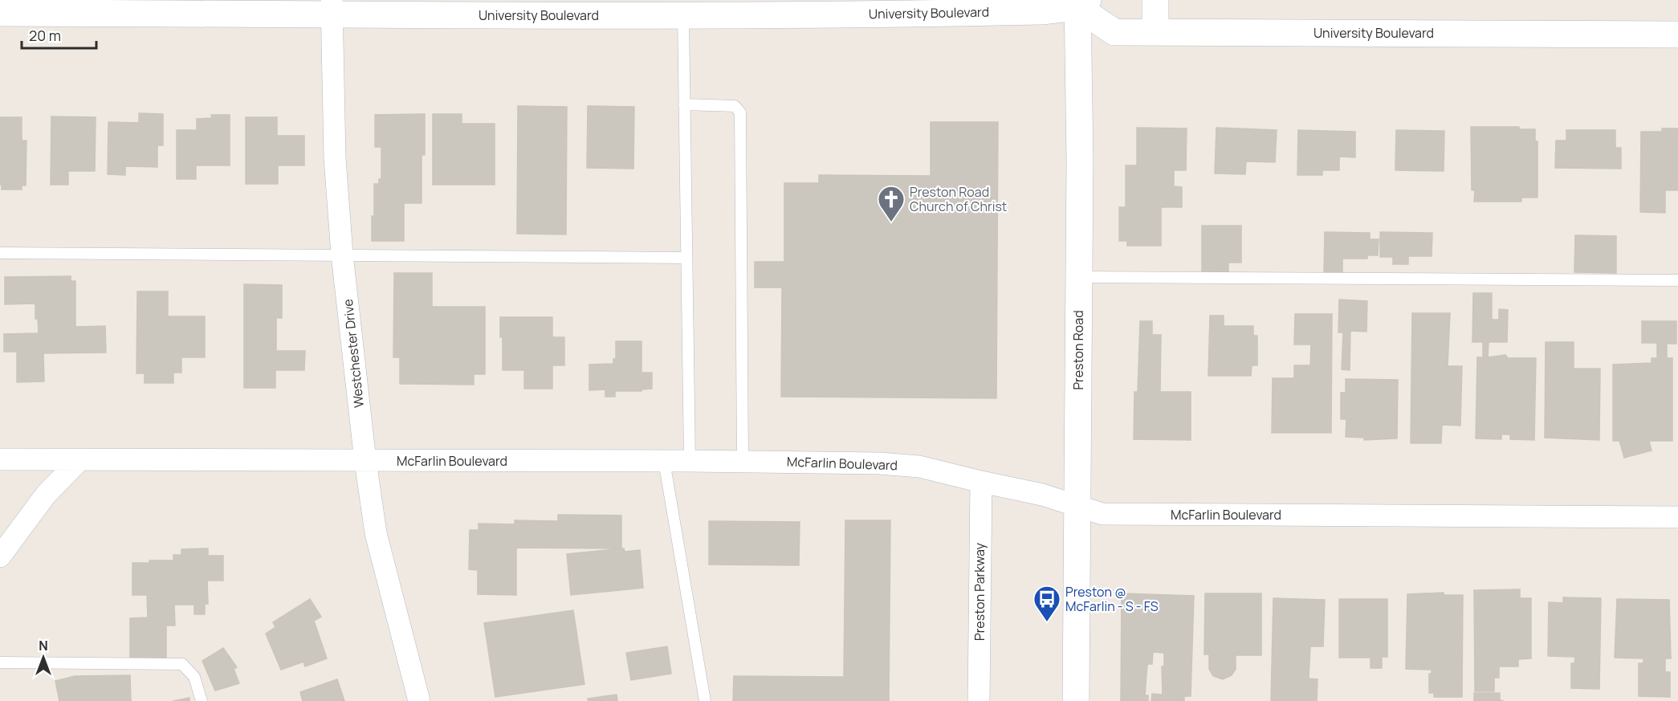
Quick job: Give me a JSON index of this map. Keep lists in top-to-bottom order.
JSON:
{
  "streets": {
    "street": [
      "University Boulevard",
      "Preston Road",
      "Westchester Drive",
      "McFarlin Boulevard",
      "Preston Parkway"
    ]
  },
  "crossings": [
    ["University Boulevard", "Preston Road"],
    ["University Boulevard", "Westchester Drive"],
    ["Preston Road", "McFarlin Boulevard"],
    ["Westchester Drive", "McFarlin Boulevard"],
    ["McFarlin Boulevard", "Preston Parkway"]
  ],
  "places": {
    "church": ["Preston Road Church of Christ"],
    "bus stop": ["Preston @ McFarlin - S - FS"]
  },
  "scale_bar": "20 m",
  "north": "top"
}
